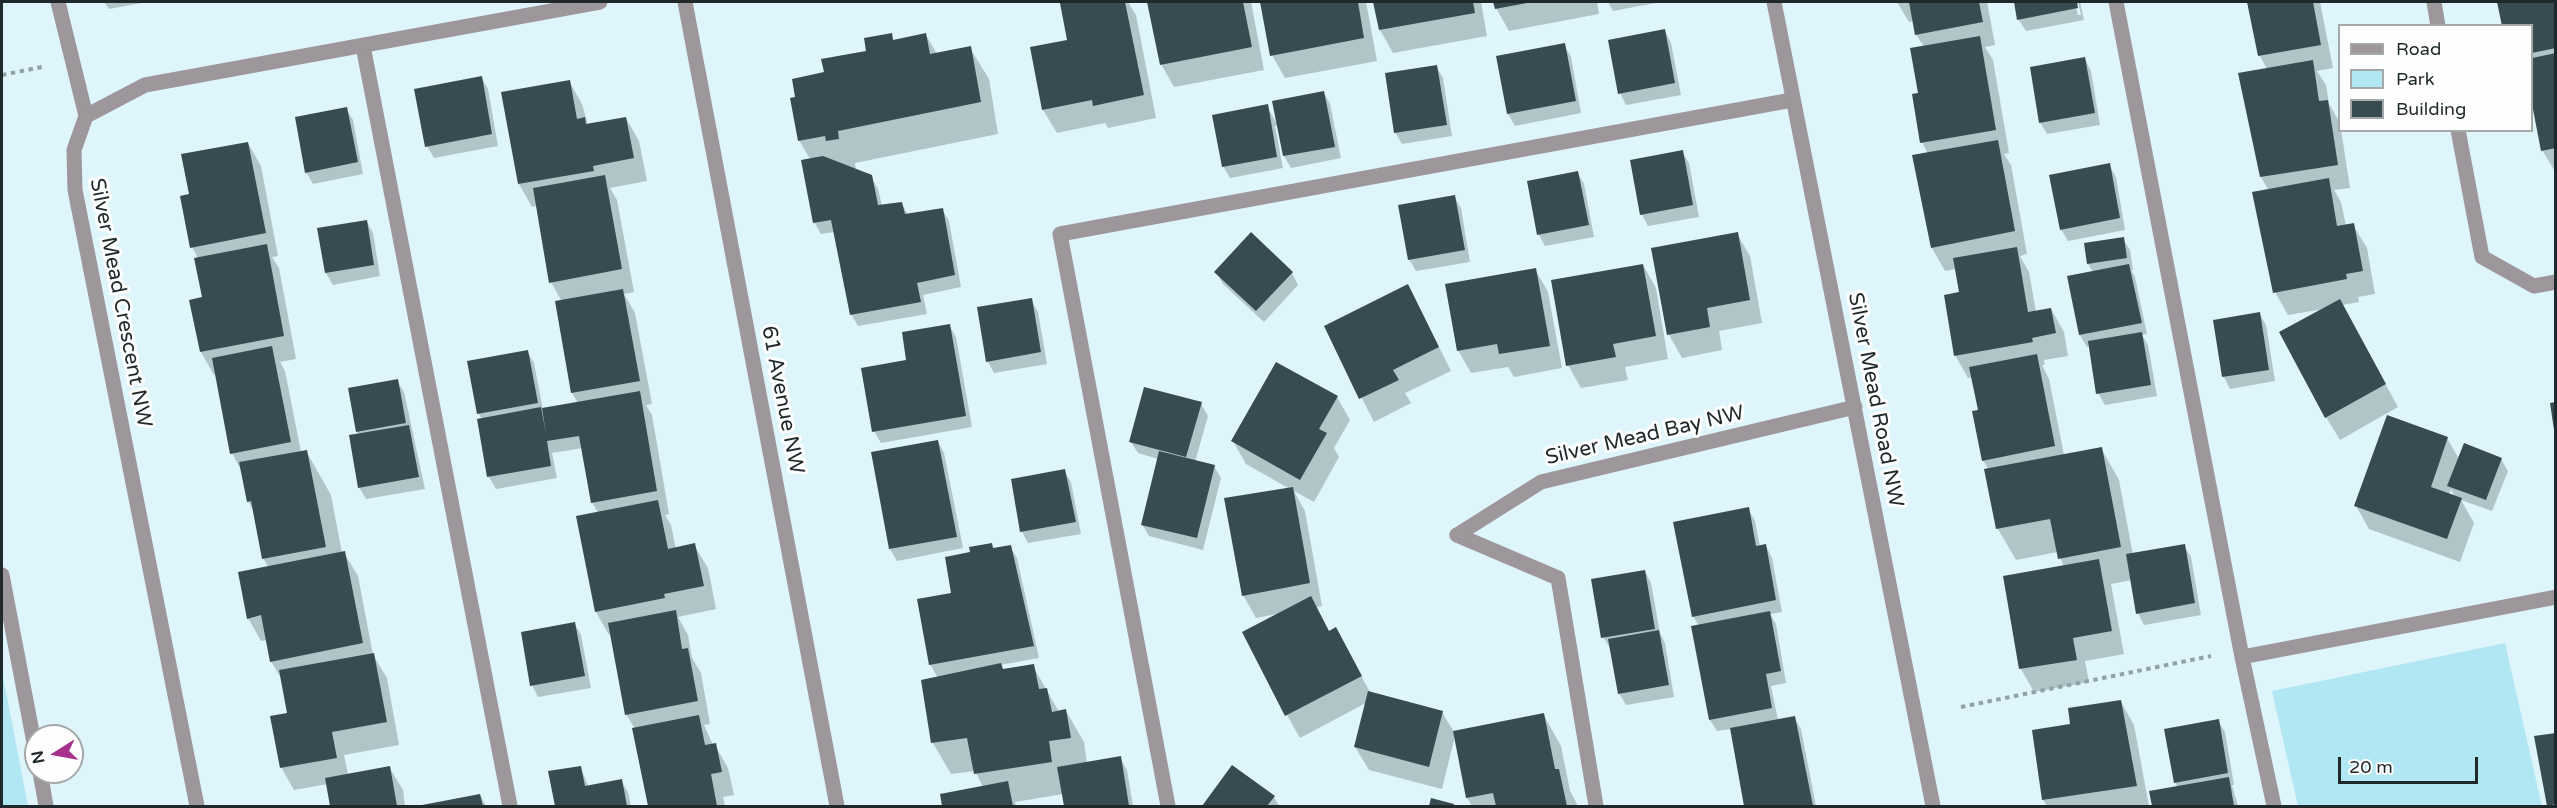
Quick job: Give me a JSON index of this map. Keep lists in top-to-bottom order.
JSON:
{
  "streets": {
    "street": [
      "Silver Mead Crescent NW",
      "61 Avenue NW",
      "Silver Mead Road NW",
      "Silver Mead Bay NW"
    ]
  },
  "crossings": [
    ["Silver Mead Road NW", "Silver Mead Bay NW"]
  ],
  "legend": ["Road", "Park", "Building"],
  "scale_bar": "20 m",
  "north": "left"
}
